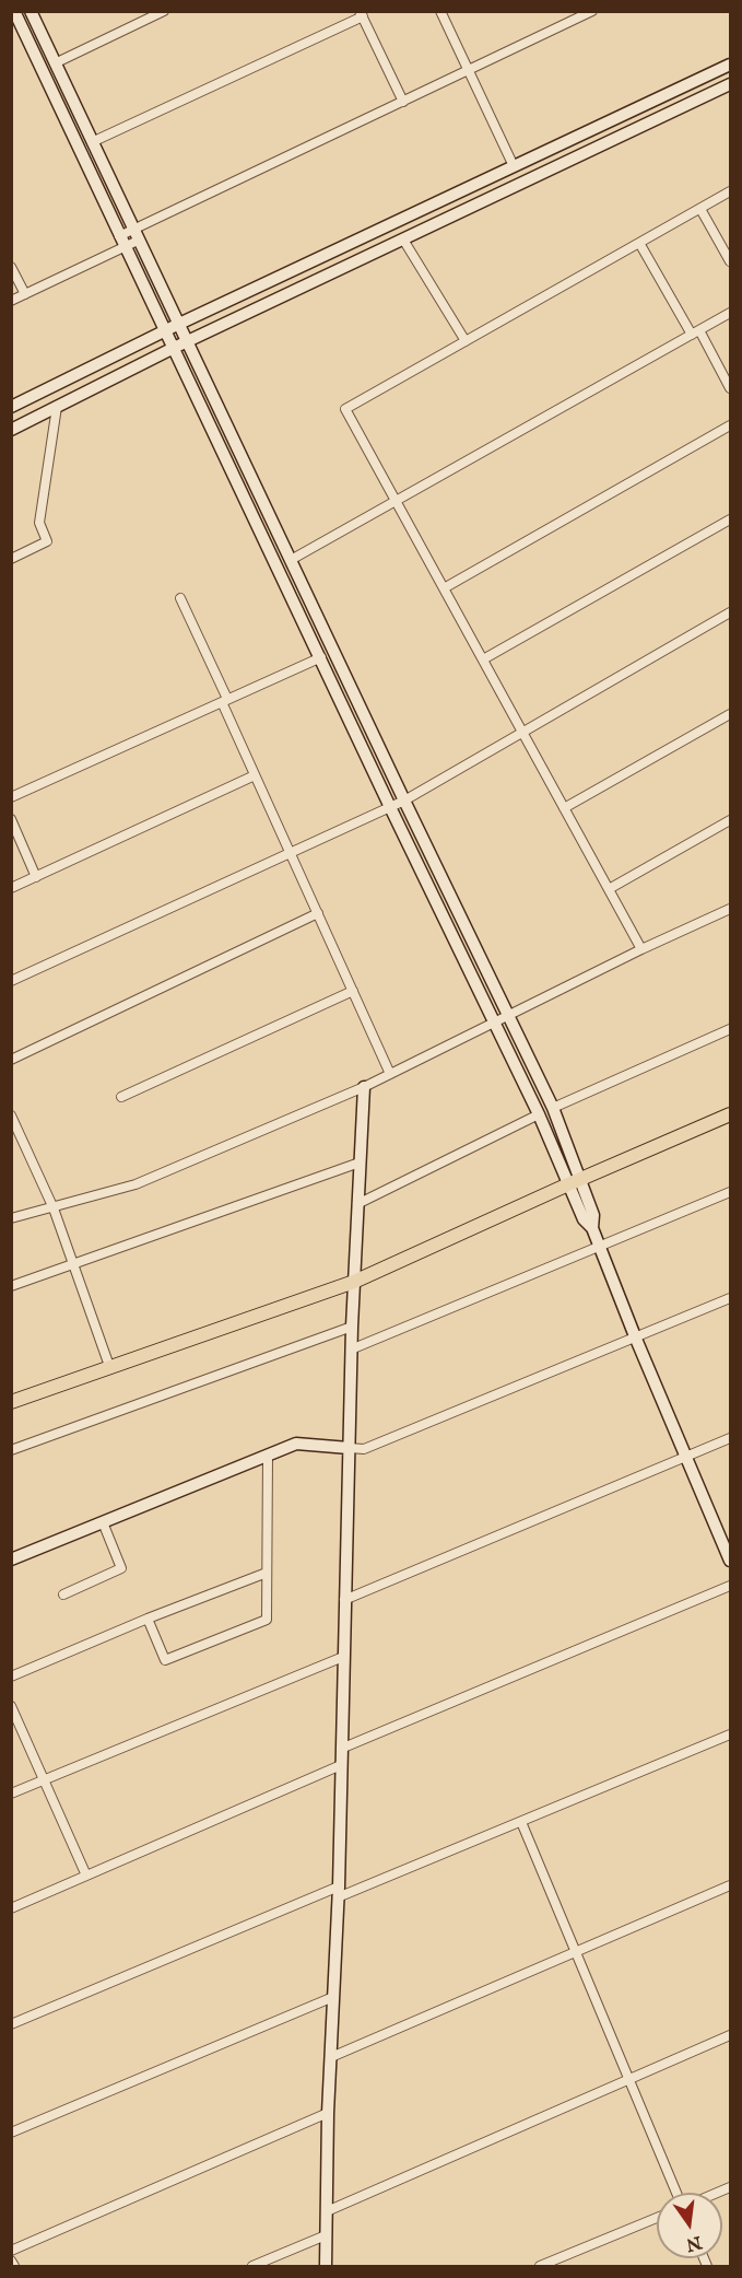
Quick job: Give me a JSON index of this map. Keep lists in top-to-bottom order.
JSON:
{
  "north": "bottom"
}
